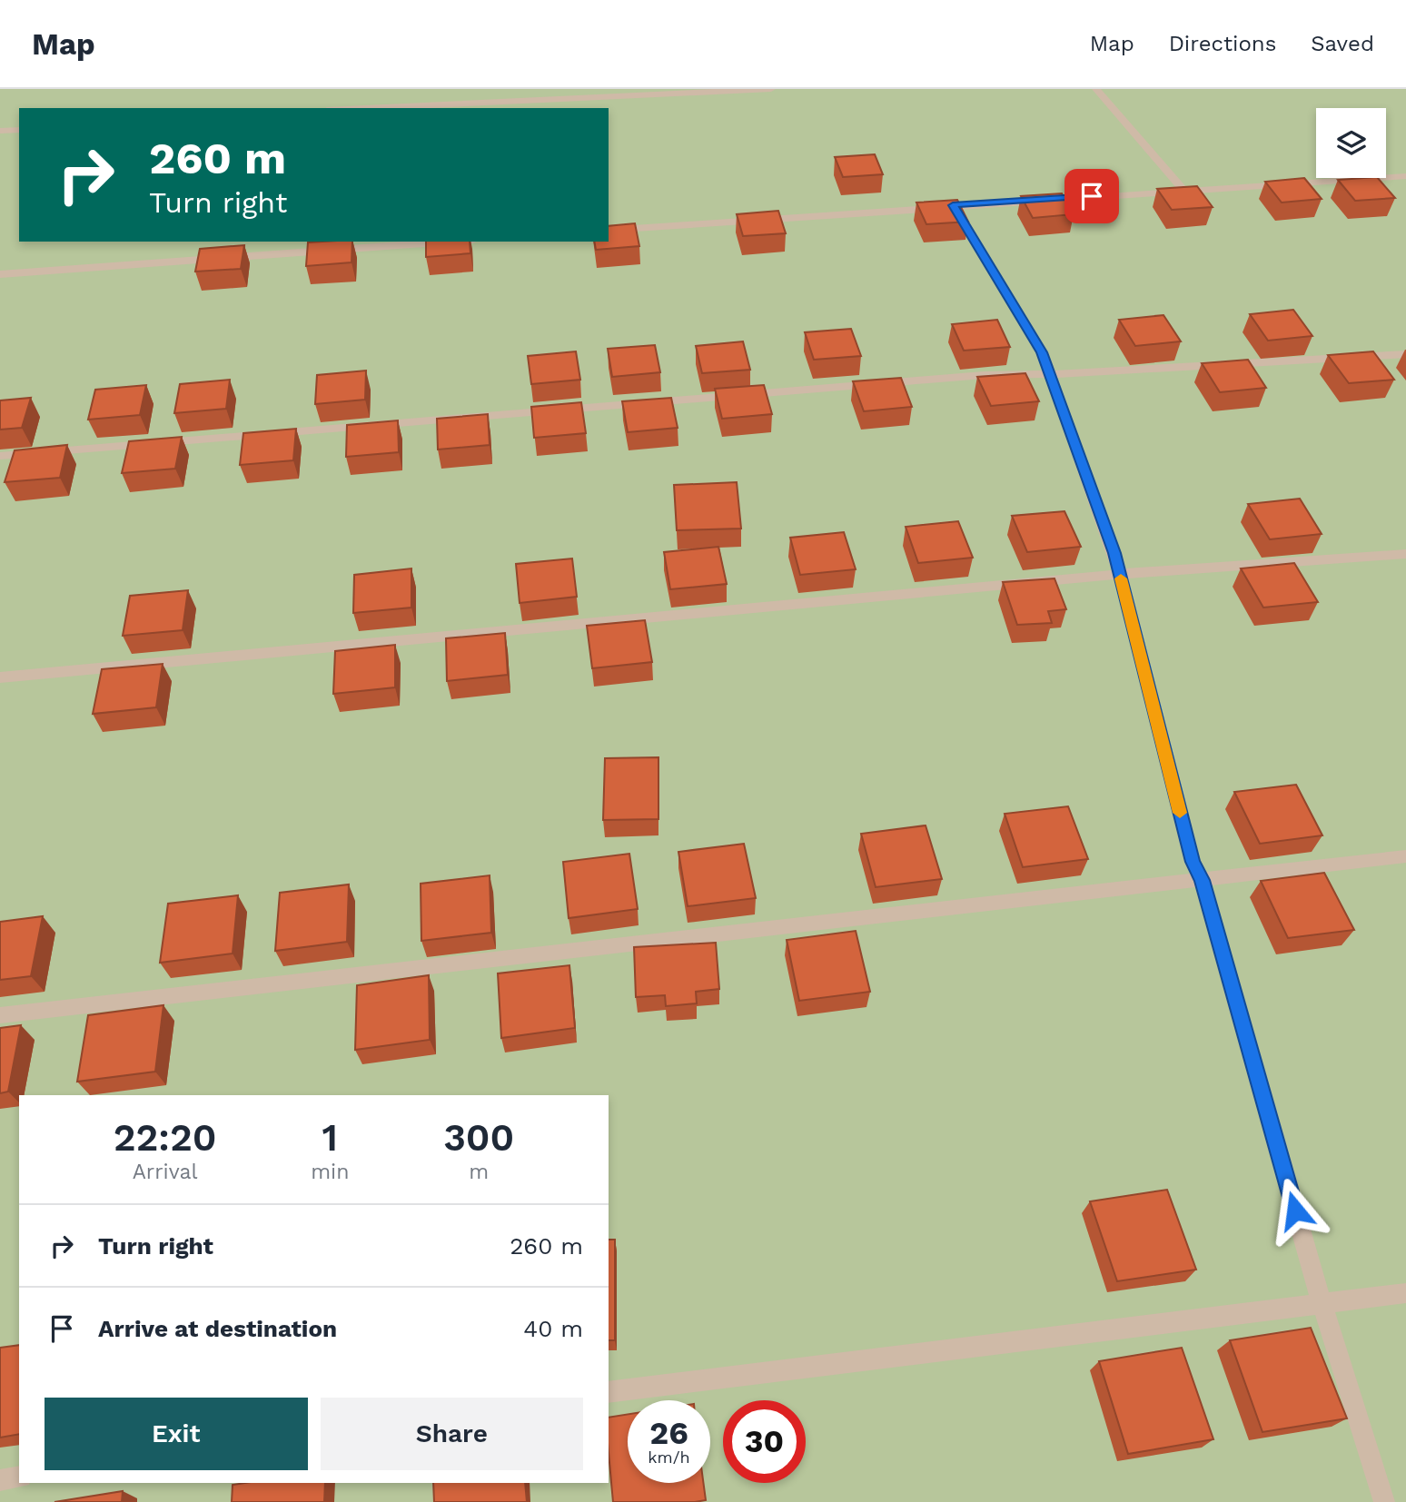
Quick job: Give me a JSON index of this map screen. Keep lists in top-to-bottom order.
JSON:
{
  "page": {
    "header": "Map",
    "nav": ["Map", "Directions", "Saved"],
    "turn": ["260 m", "Turn right"],
    "eta": [
      "22:20",
      "Arrival",
      "1",
      "min",
      "300",
      "m"
    ],
    "list": [
      {
        "name": "Turn right",
        "value": "260 m"
      },
      {
        "name": "Arrive at destination",
        "value": "40 m"
      }
    ],
    "buttons": ["Exit", "Share"],
    "speed": "26 km/h",
    "limit": "30"
  }
}
